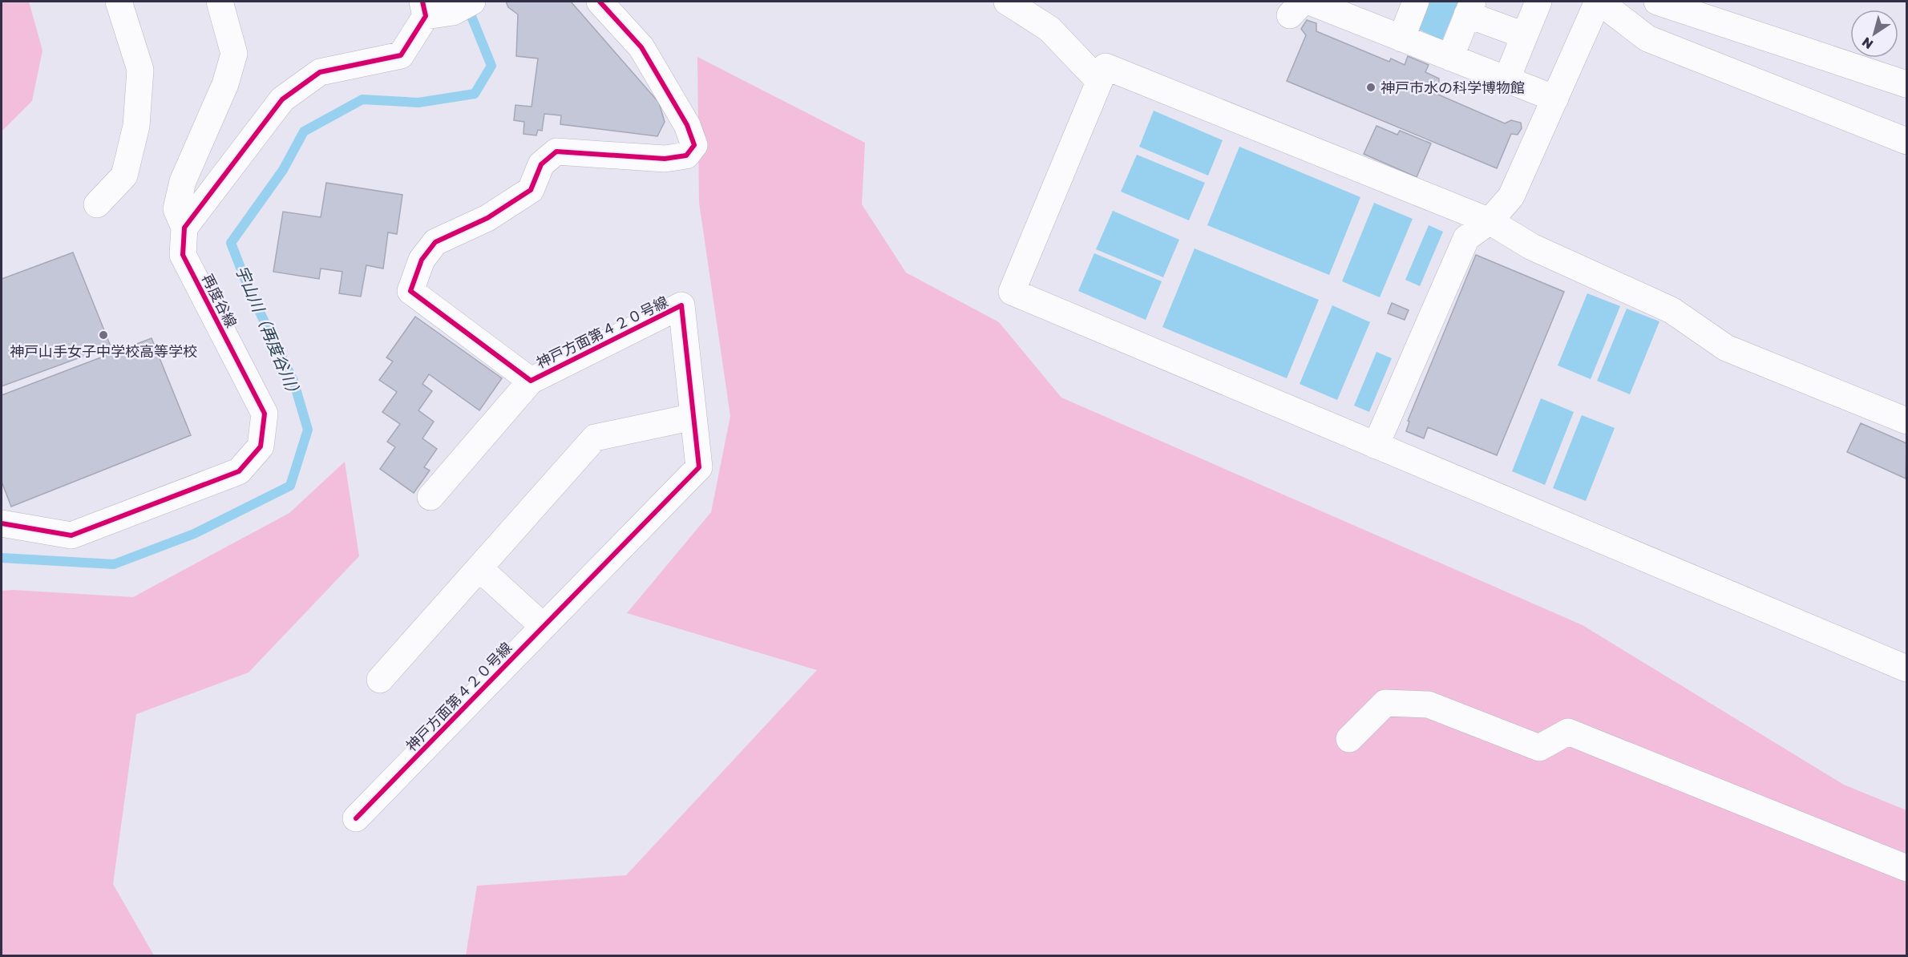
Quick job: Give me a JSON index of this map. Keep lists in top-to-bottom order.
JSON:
{
  "streets": {
    "street": ["再度谷線", "神戸方面第４２０号線"]
  },
  "water": ["宇山川（再度谷川）"],
  "places": ["神戸市水の科学博物館", "神戸山手女子中学校高等学校"],
  "north": "bottom left"
}
